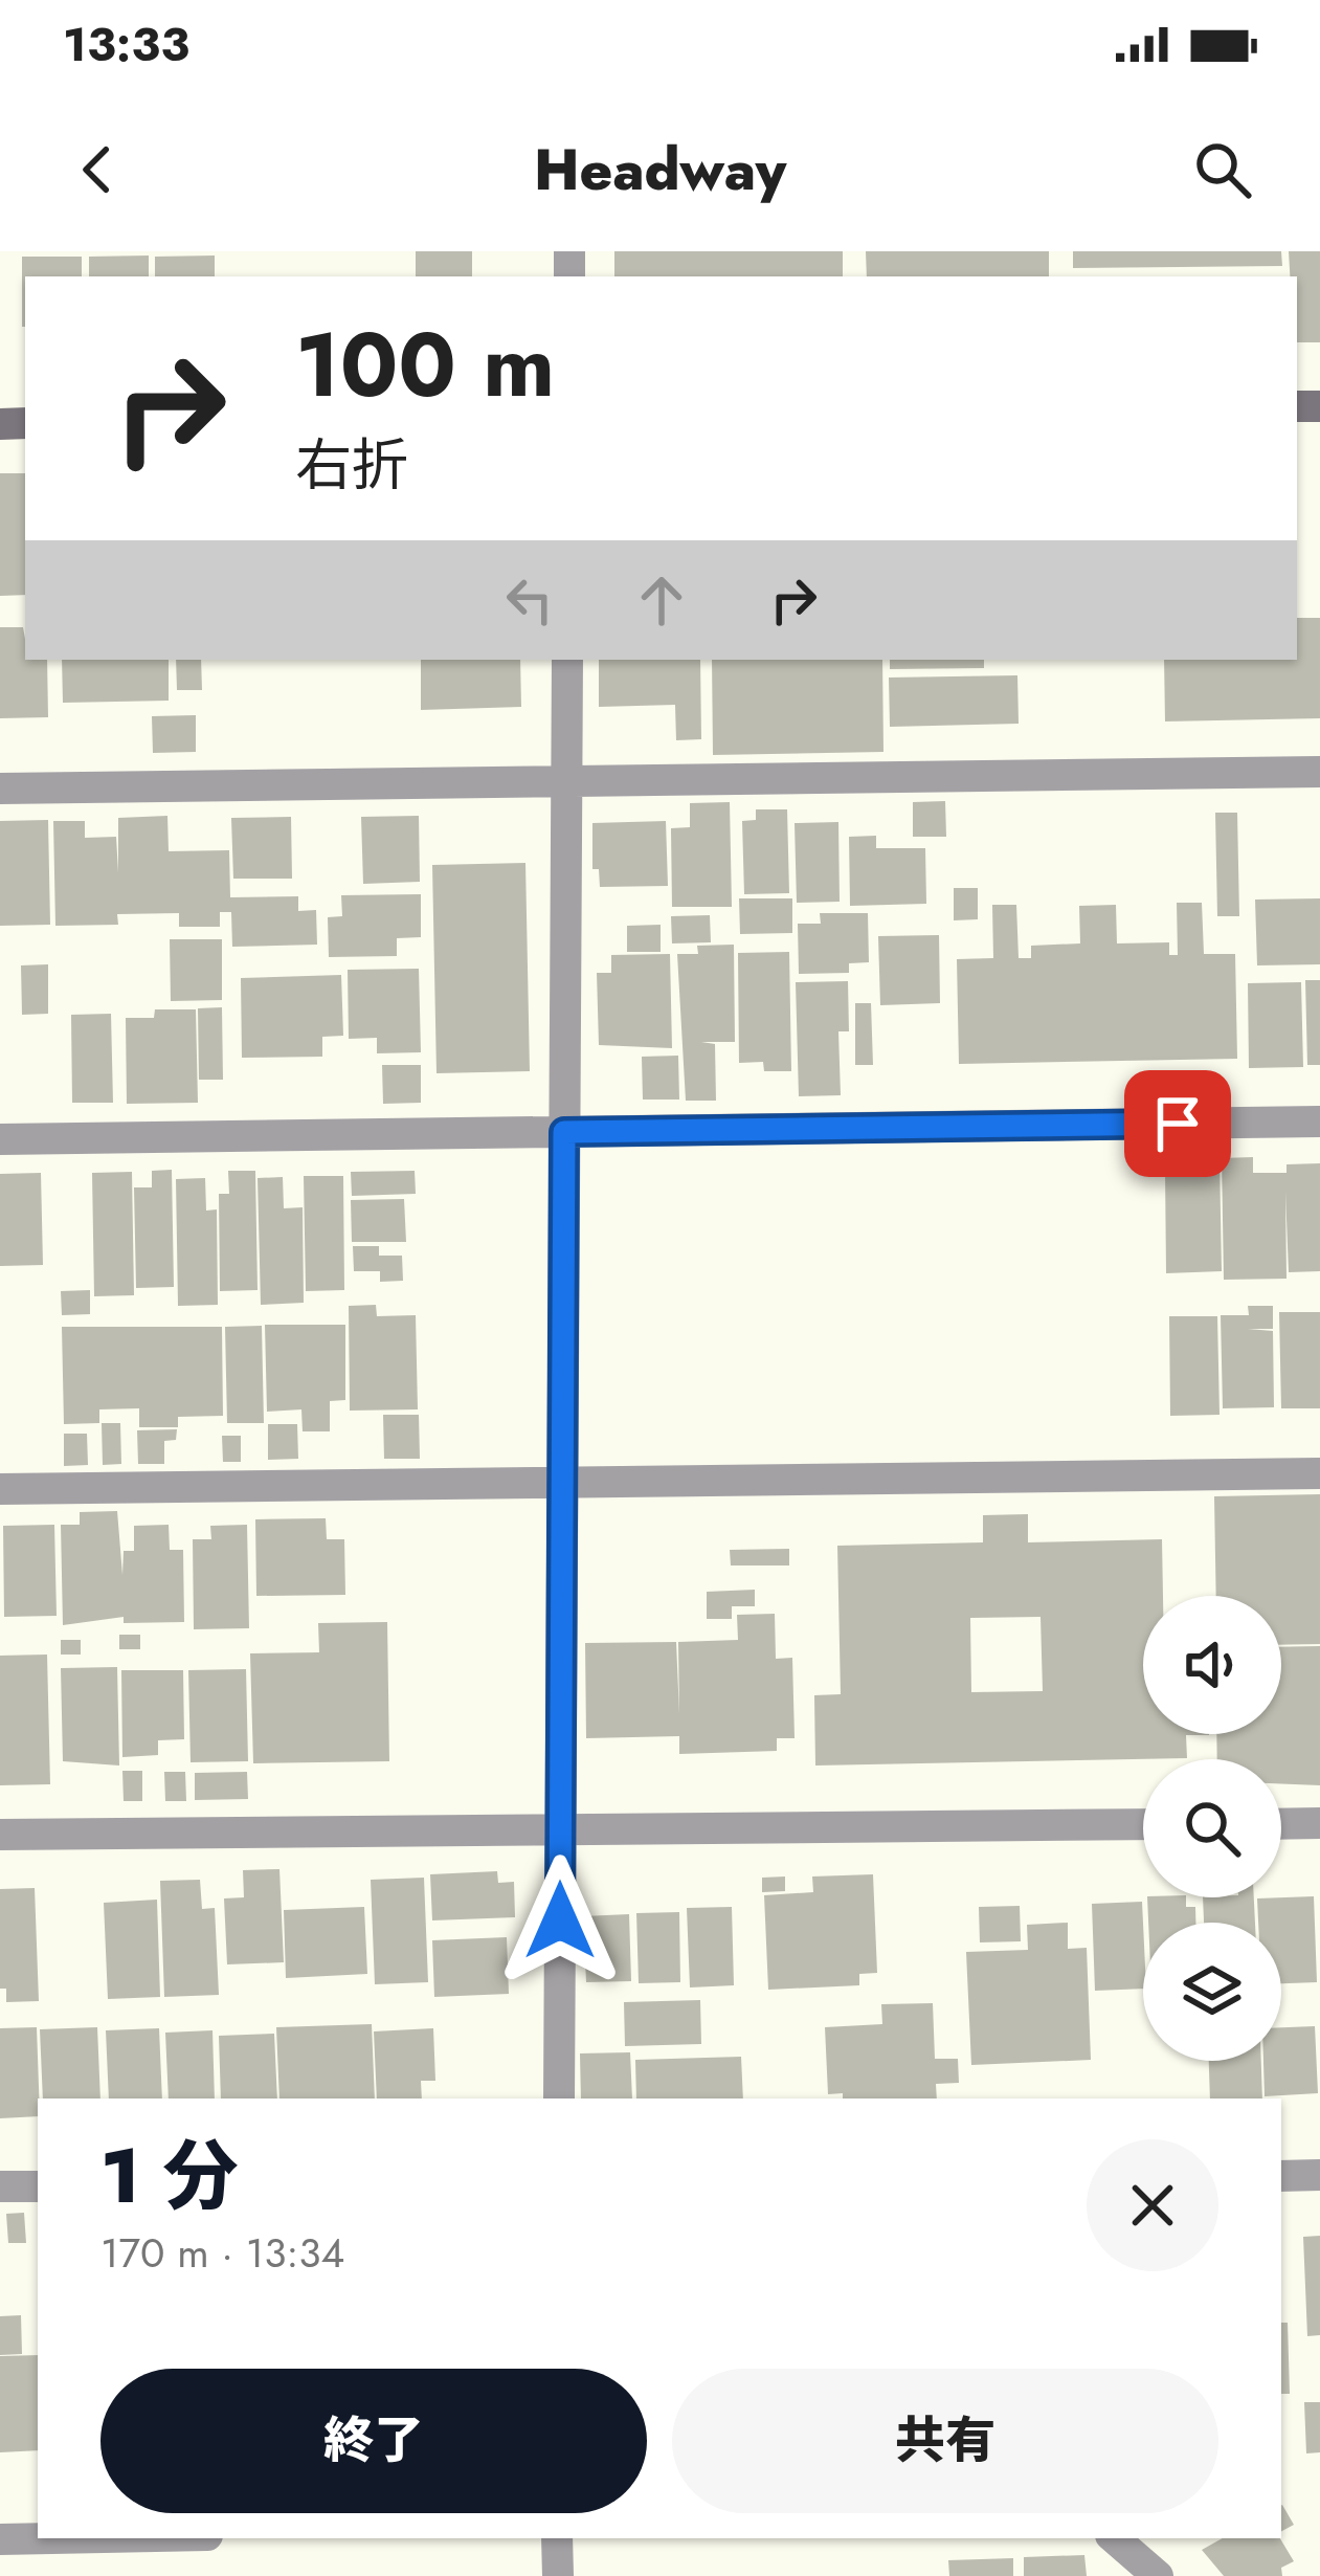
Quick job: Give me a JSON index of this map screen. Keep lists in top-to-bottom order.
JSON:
{
  "page": {
    "status": "13:33",
    "header": "Headway",
    "turn": ["100 m", "右折"],
    "heading": ["1 分", "170 m · 13:34"],
    "buttons": ["終了", "共有"]
  }
}
